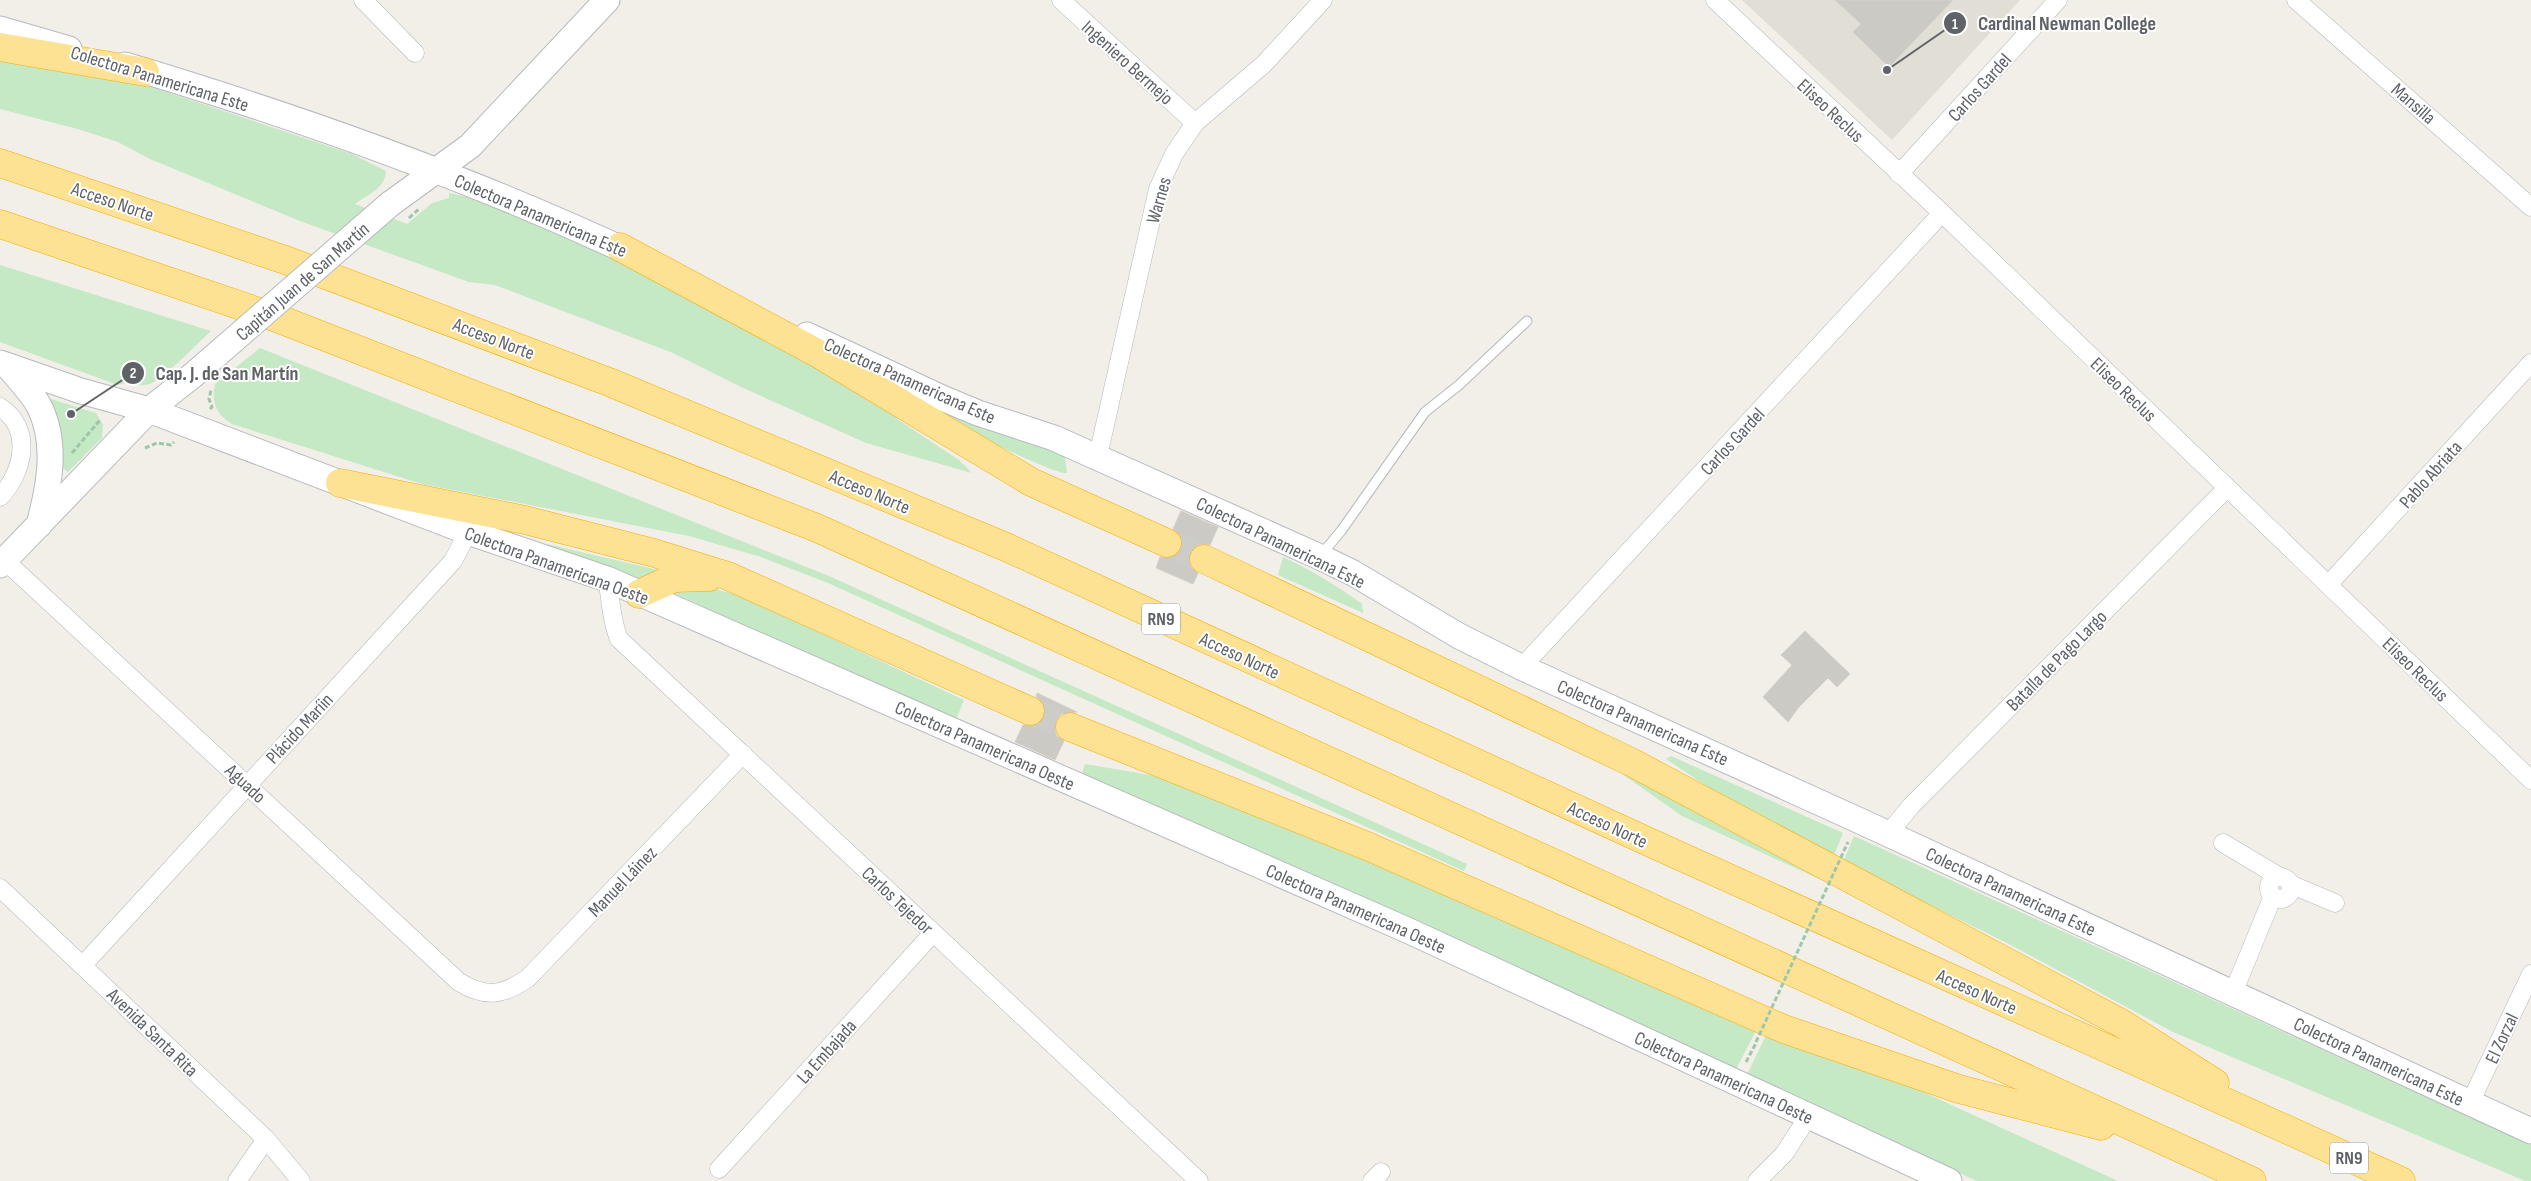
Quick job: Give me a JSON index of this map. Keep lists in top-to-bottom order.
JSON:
{
  "streets": {
    "highway": ["Acceso Norte", "RN9"],
    "street": [
      "Ingeniero Bermejo",
      "Colectora Panamericana Este",
      "Carlos Gardel",
      "Mansilla",
      "Eliseo Reclus",
      "Warnes",
      "Capitán Juan de San Martín",
      "Pablo Abriata",
      "Colectora Panamericana Oeste",
      "Batalla de Pago Largo",
      "Plácido Maríin",
      "Aguado",
      "Manuel Láinez",
      "Carlos Tejedor",
      "Avenida Santa Rita",
      "El Zorzal",
      "La Embajada"
    ]
  },
  "crossings": [
    ["Ingeniero Bermejo", "Warnes"],
    ["Colectora Panamericana Este", "Carlos Gardel"],
    ["Colectora Panamericana Este", "Warnes"],
    ["Colectora Panamericana Este", "Capitán Juan de San Martín"],
    ["Colectora Panamericana Este", "Batalla de Pago Largo"],
    ["Colectora Panamericana Este", "El Zorzal"],
    ["Carlos Gardel", "Eliseo Reclus"],
    ["Eliseo Reclus", "Pablo Abriata"],
    ["Eliseo Reclus", "Batalla de Pago Largo"],
    ["Capitán Juan de San Martín", "Colectora Panamericana Oeste"],
    ["Capitán Juan de San Martín", "Aguado"],
    ["Colectora Panamericana Oeste", "Plácido Maríin"],
    ["Colectora Panamericana Oeste", "Carlos Tejedor"],
    ["Plácido Maríin", "Aguado"],
    ["Plácido Maríin", "Avenida Santa Rita"],
    ["Aguado", "Manuel Láinez"],
    ["Manuel Láinez", "Carlos Tejedor"],
    ["Carlos Tejedor", "La Embajada"]
  ],
  "places": ["Cardinal Newman College", "Cap. J. de San Martín"]
}
